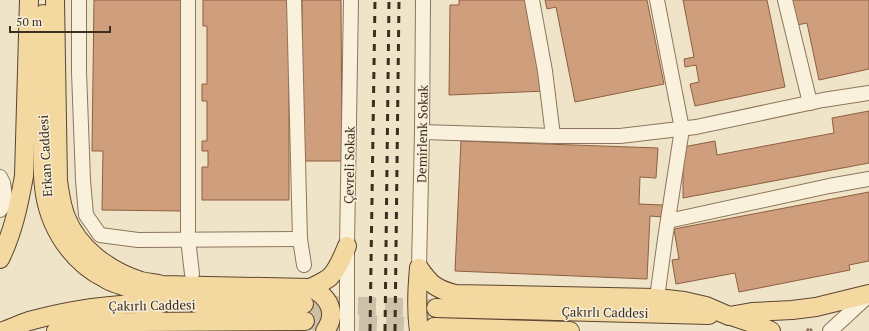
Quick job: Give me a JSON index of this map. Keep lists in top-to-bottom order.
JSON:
{
  "streets": {
    "main road": ["Erkan Caddesi", "Çakırlı Caddesi"],
    "street": ["Demirlenk Sokak", "Çevreli Sokak"]
  },
  "crossings": [
    ["Erkan Caddesi", "Çakırlı Caddesi"]
  ],
  "scale_bar": "50 m"
}
